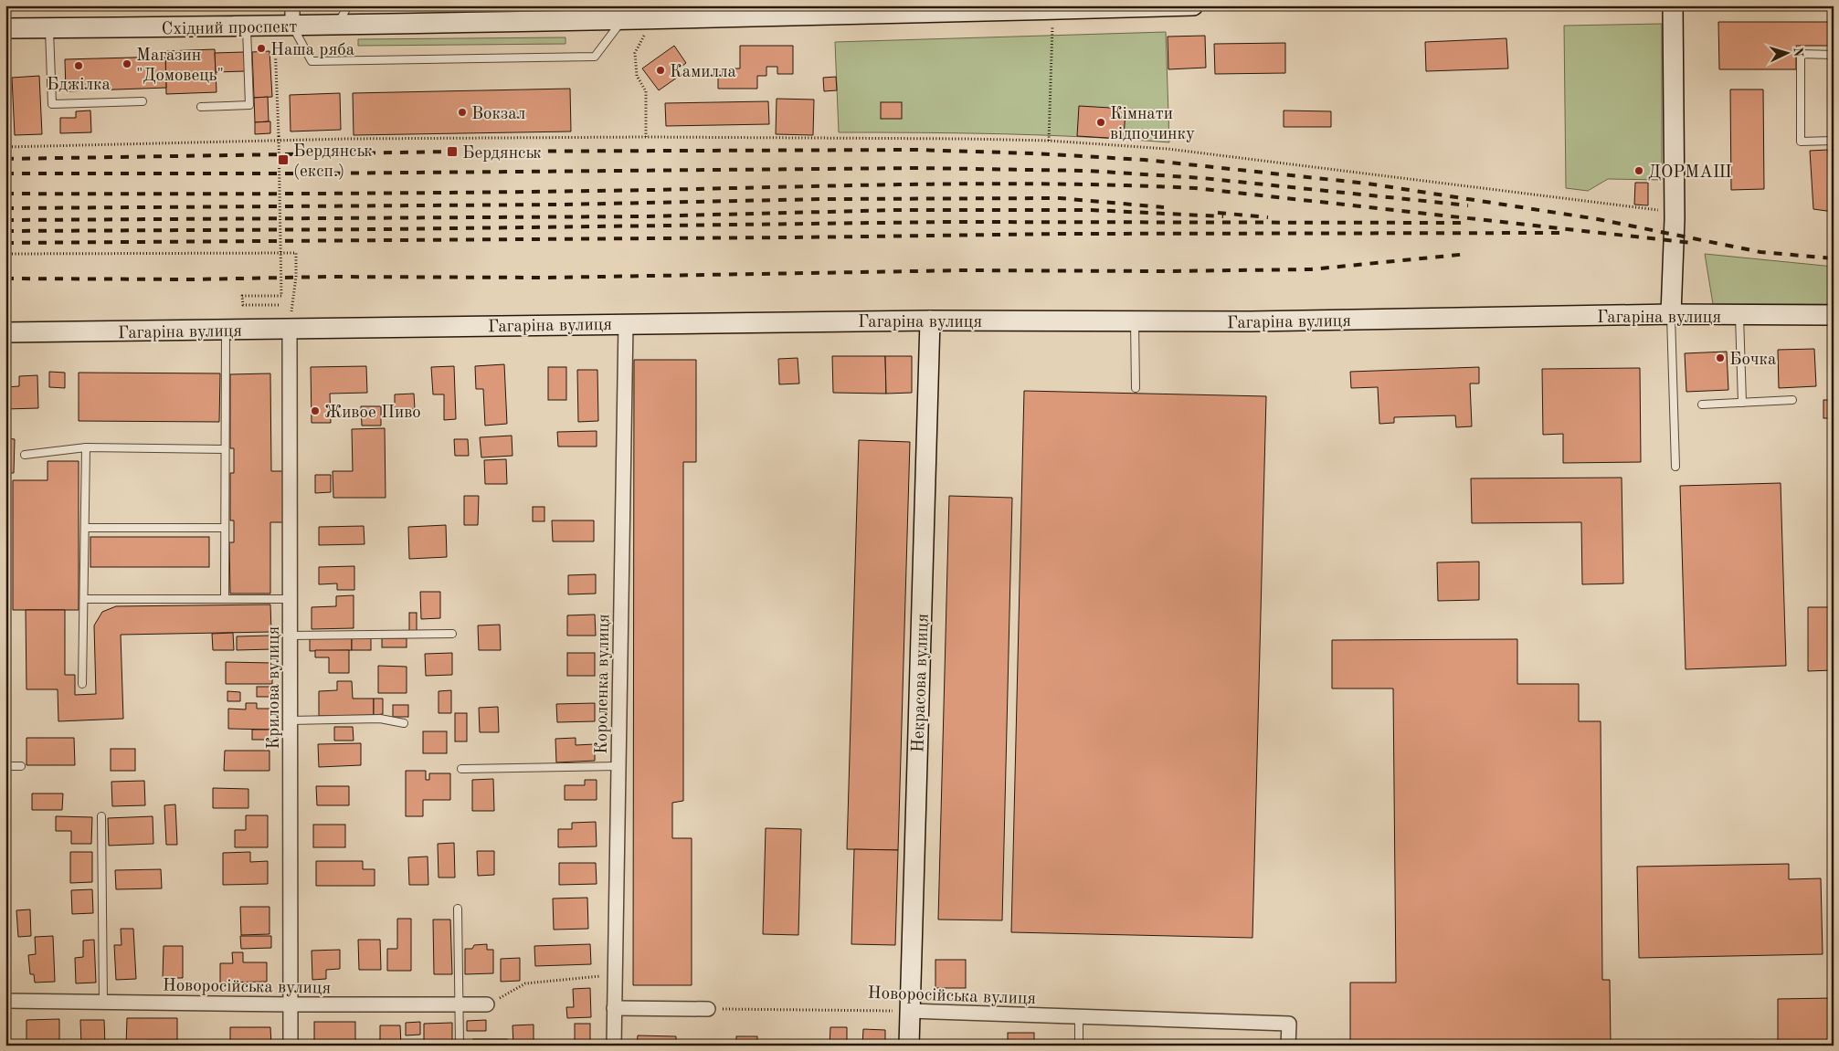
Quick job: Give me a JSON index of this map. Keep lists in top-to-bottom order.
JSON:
{
  "streets": {
    "street": [
      "Східний проспект",
      "Гагаріна вулиця",
      "Некрасова вулиця",
      "Короленка вулиця",
      "Крилова вулиця",
      "Новоросійська вулиця"
    ]
  },
  "crossings": [
    ["Гагаріна вулиця", "Некрасова вулиця"],
    ["Гагаріна вулиця", "Короленка вулиця"],
    ["Гагаріна вулиця", "Крилова вулиця"],
    ["Некрасова вулиця", "Новоросійська вулиця"],
    ["Крилова вулиця", "Новоросійська вулиця"]
  ],
  "places": {
    "other": [
      "Наша ряба",
      "Магазин \"Домовець\"",
      "Бджілка",
      "Камилла",
      "Вокзал",
      "Кімнати відпочинку",
      "ДОРМАШ",
      "Бочка",
      "Живое Пиво"
    ],
    "transit": ["Бердянськ", "Бердянськ (експ.)"]
  },
  "north": "right"
}
